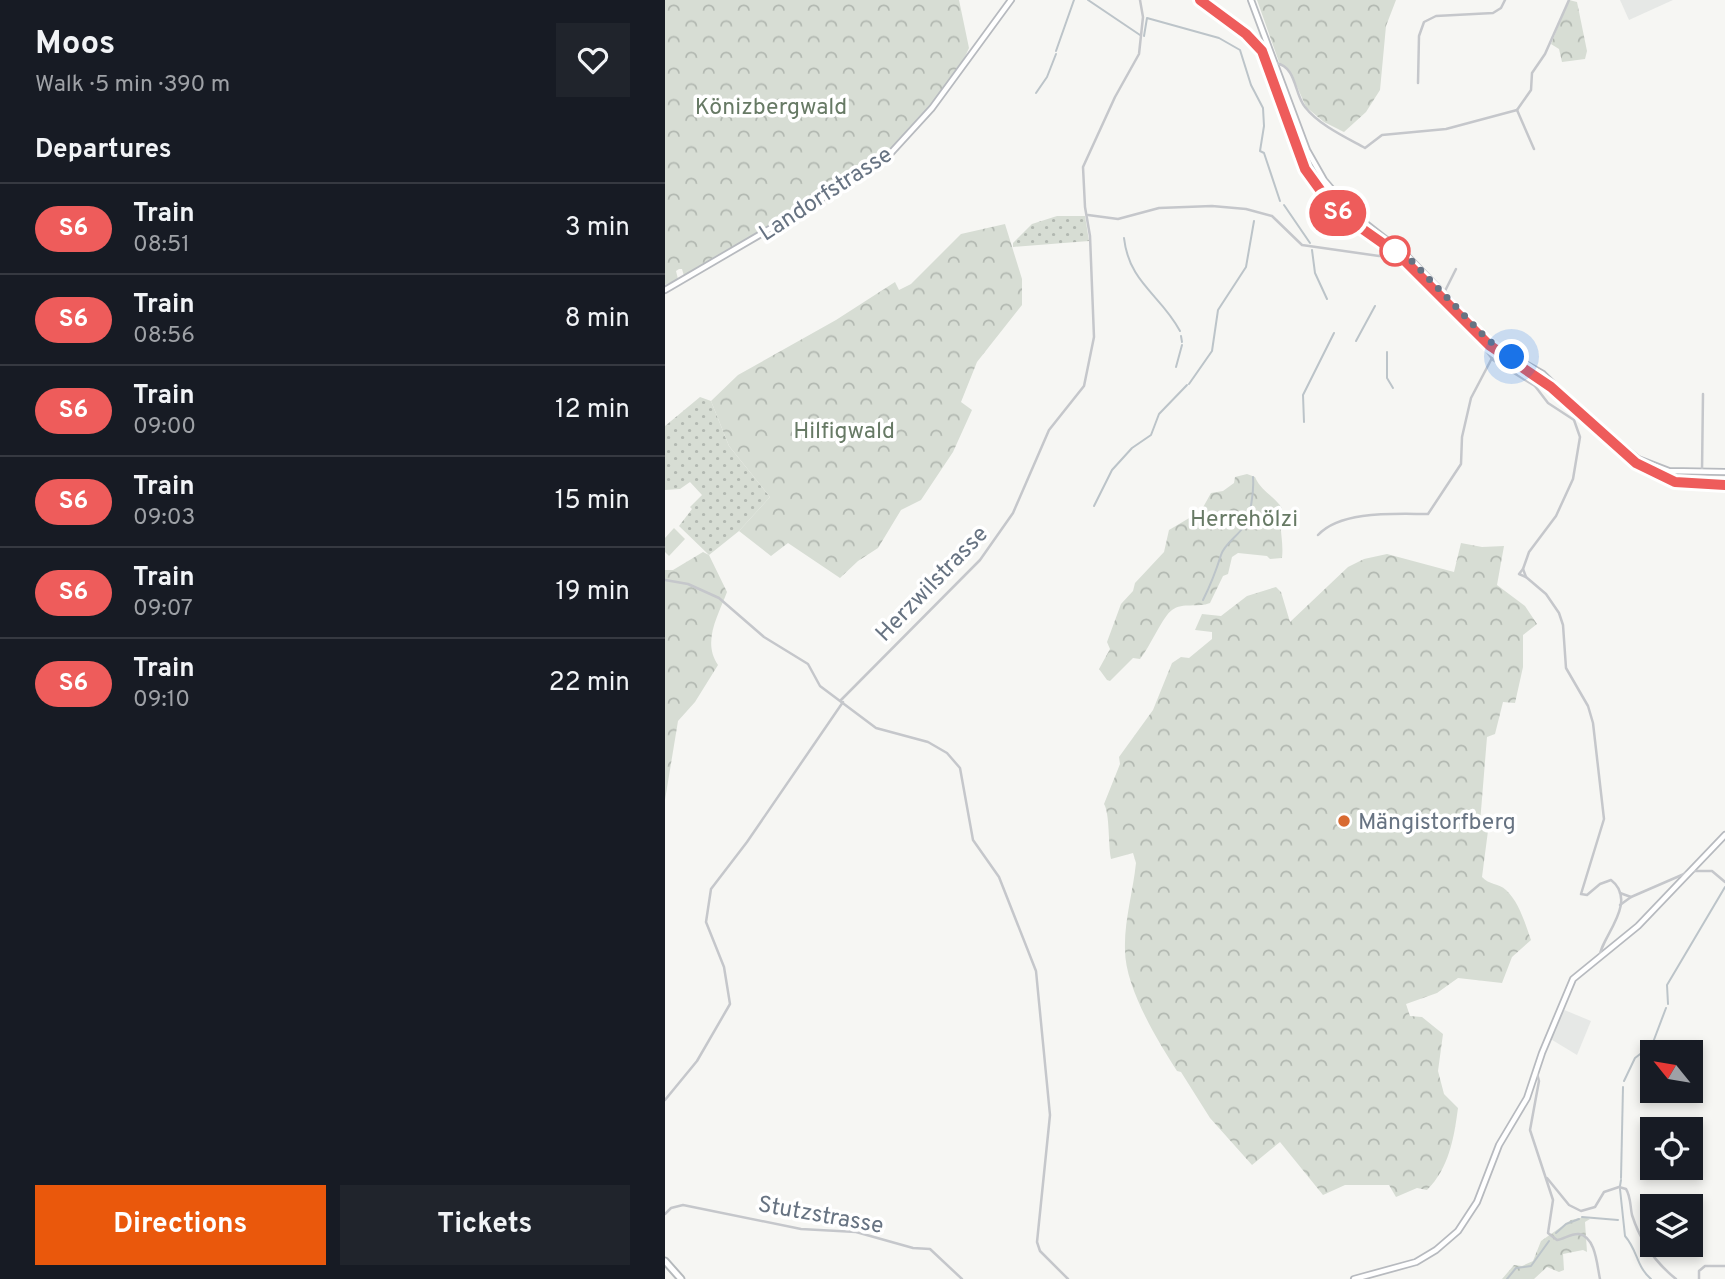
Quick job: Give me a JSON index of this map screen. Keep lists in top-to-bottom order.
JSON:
{
  "streets": {
    "street": ["Landorfstrasse", "Herzwilstrasse", "Stutzstrasse"]
  },
  "parks": ["Könizbergwald", "Hilfigwald", "Herrehölzi"],
  "places": ["Mängistorfberg"],
  "north": "top left",
  "page": {
    "heading": [
      ["Moos", "Walk · 5 min · 390 m"],
      "Departures"
    ],
    "on_map": "S6",
    "list": [
      {
        "mark": "S6",
        "name": "Train",
        "note": "08:51",
        "value": "3 min"
      },
      {
        "mark": "S6",
        "name": "Train",
        "note": "08:56",
        "value": "8 min"
      },
      {
        "mark": "S6",
        "name": "Train",
        "note": "09:00",
        "value": "12 min"
      },
      {
        "mark": "S6",
        "name": "Train",
        "note": "09:03",
        "value": "15 min"
      },
      {
        "mark": "S6",
        "name": "Train",
        "note": "09:07",
        "value": "19 min"
      },
      {
        "mark": "S6",
        "name": "Train",
        "note": "09:10",
        "value": "22 min"
      }
    ],
    "buttons": ["Directions", "Tickets"]
  }
}
